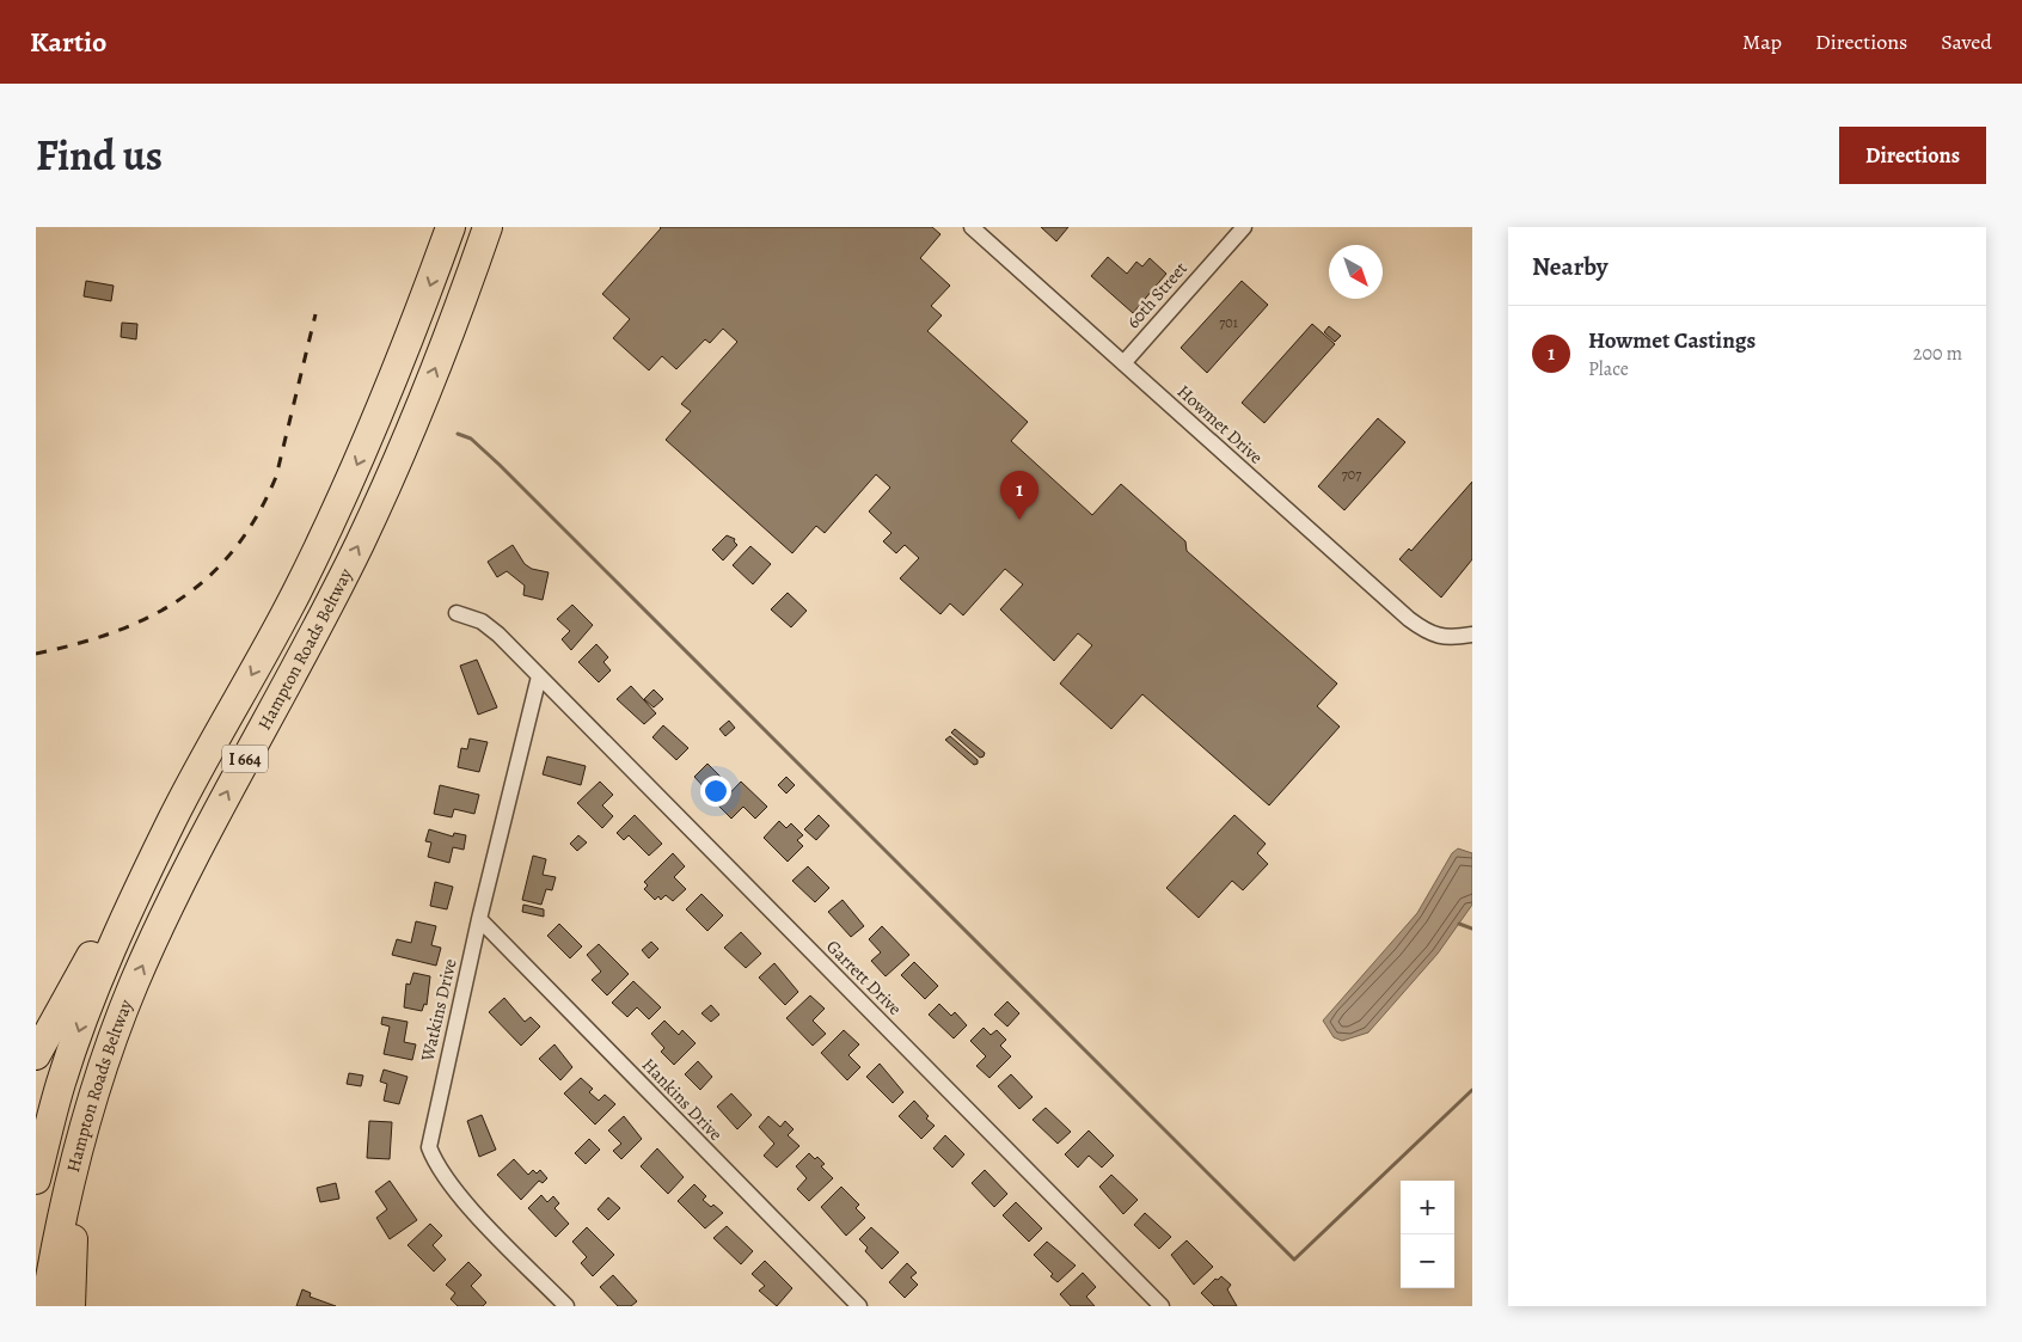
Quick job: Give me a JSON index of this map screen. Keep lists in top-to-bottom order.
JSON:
{
  "streets": {
    "highway": ["Hampton Roads Beltway", "I 664"],
    "street": [
      "60th Street",
      "Howmet Drive",
      "Garrett Drive",
      "Watkins Drive",
      "Hankins Drive"
    ]
  },
  "crossings": [
    ["60th Street", "Howmet Drive"],
    ["Garrett Drive", "Watkins Drive"],
    ["Watkins Drive", "Hankins Drive"]
  ],
  "house_numbers": ["701", "707"],
  "north": "bottom right",
  "page": {
    "header": "Kartio",
    "nav": ["Map", "Directions", "Saved"],
    "title": "Find us",
    "buttons": "Directions",
    "heading": "Nearby",
    "list": [
      {
        "mark": "1",
        "name": "Howmet Castings",
        "note": "Place",
        "value": "200 m"
      }
    ],
    "pins": "1",
    "map_buttons": ["+", "−"]
  }
}
